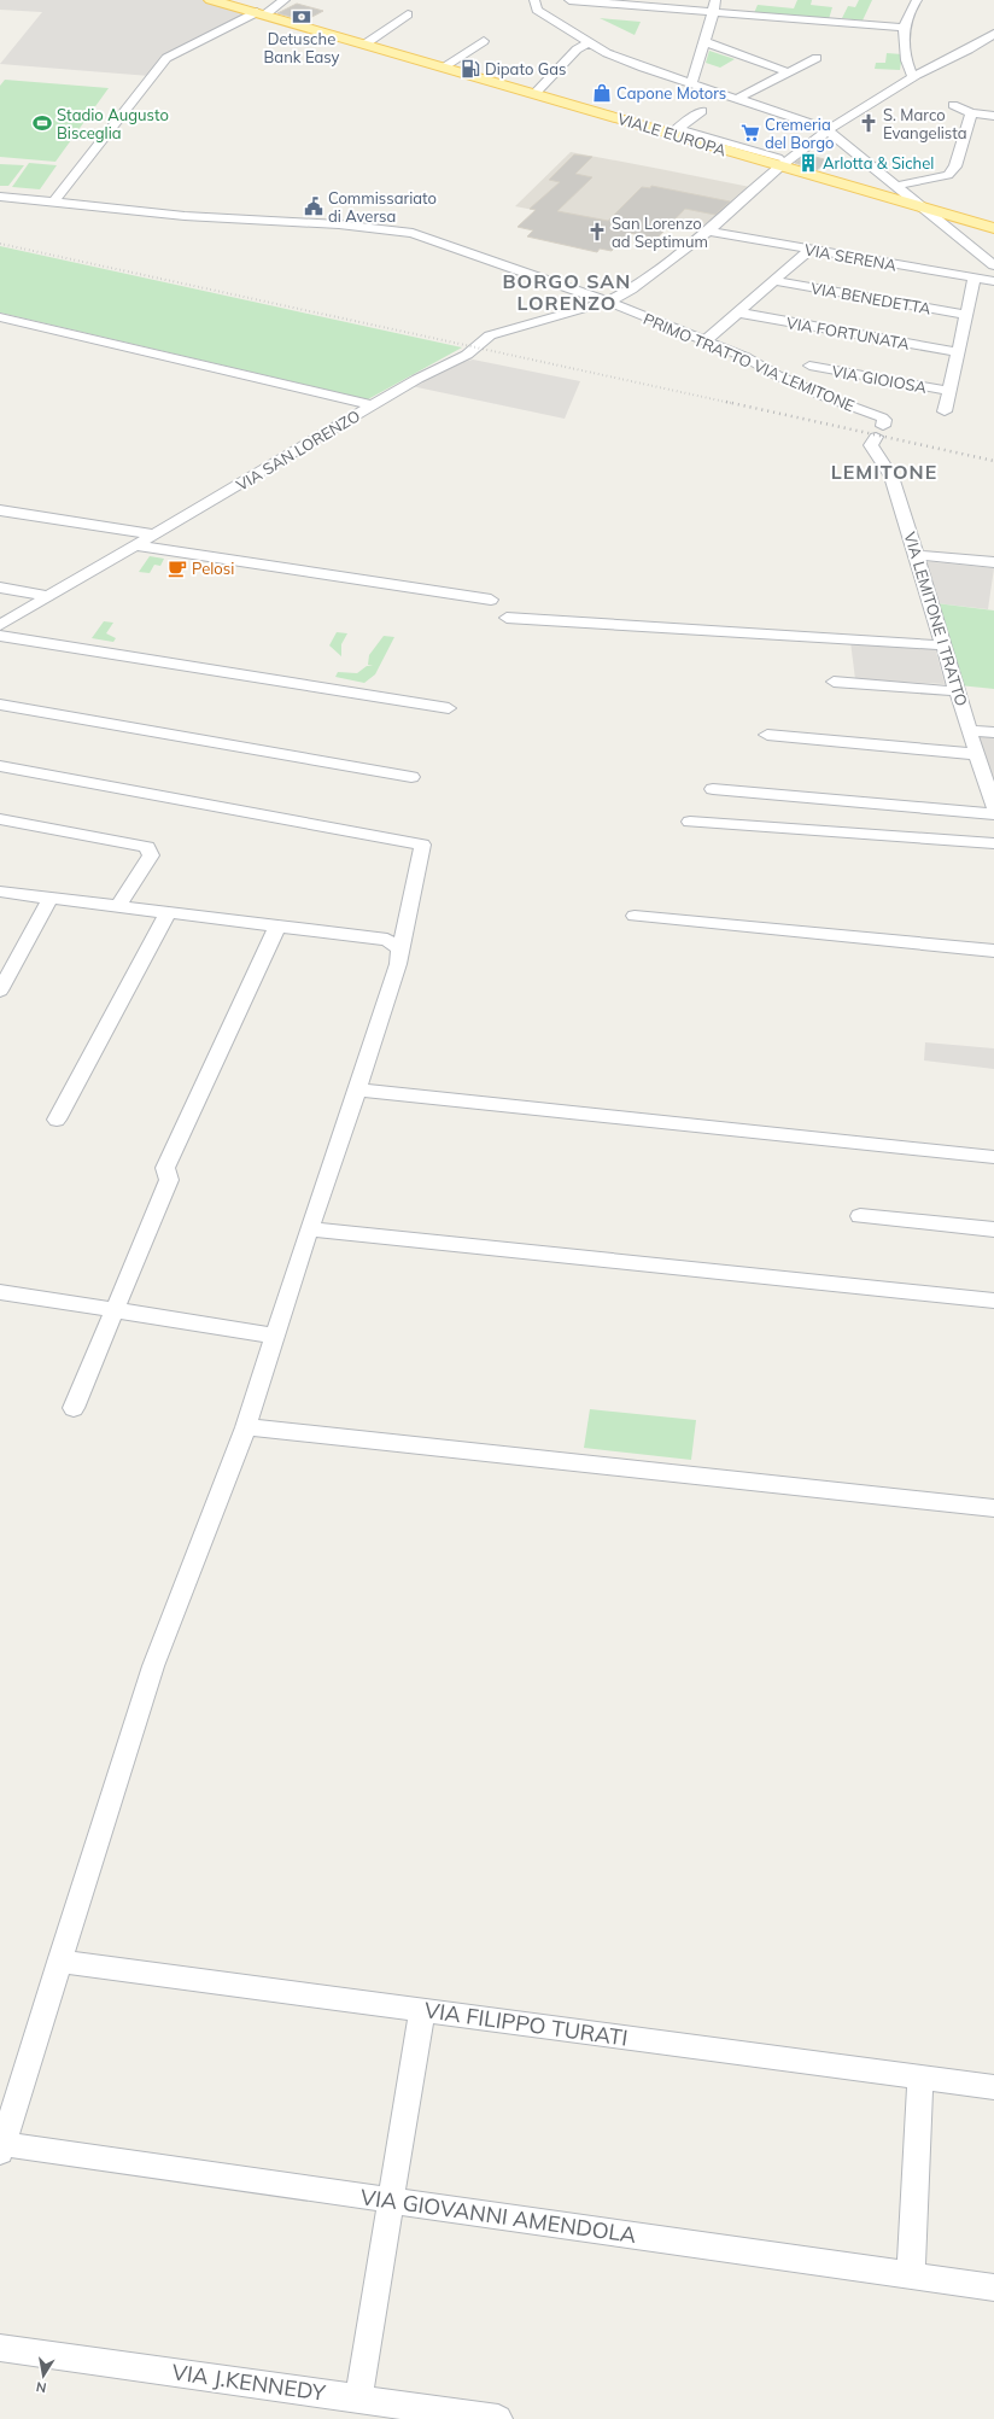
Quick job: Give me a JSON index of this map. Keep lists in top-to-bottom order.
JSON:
{
  "streets": {
    "main road": ["VIALE EUROPA"],
    "street": [
      "VIA SERENA",
      "VIA BENEDETTA",
      "VIA FORTUNATA",
      "PRIMO TRATTO VIA LEMITONE",
      "VIA GIOIOSA",
      "VIA SAN LORENZO",
      "VIA LEMITONE I TRATTO",
      "VIA FILIPPO TURATI",
      "VIA GIOVANNI AMENDOLA",
      "VIA J.KENNEDY"
    ]
  },
  "crossings": [
    ["VIALE EUROPA", "VIA SAN LORENZO"],
    ["VIA SERENA", "VIA SAN LORENZO"],
    ["PRIMO TRATTO VIA LEMITONE", "VIA SAN LORENZO"],
    ["PRIMO TRATTO VIA LEMITONE", "VIA LEMITONE I TRATTO"]
  ],
  "districts": ["BORGO SAN LORENZO", "LEMITONE"],
  "places": {
    "bank": ["Detusche Bank Easy"],
    "fuel station": ["Dipato Gas"],
    "shop": ["Capone Motors"],
    "sports": ["Stadio Augusto Bisceglia"],
    "church": ["S. Marco Evangelista", "San Lorenzo ad Septimum"],
    "supermarket": ["Cremeria del Borgo"],
    "building": ["Arlotta & Sichel"],
    "public building": ["Commissariato di Aversa"],
    "cafe": ["Pelosi"]
  },
  "north": "bottom"
}
